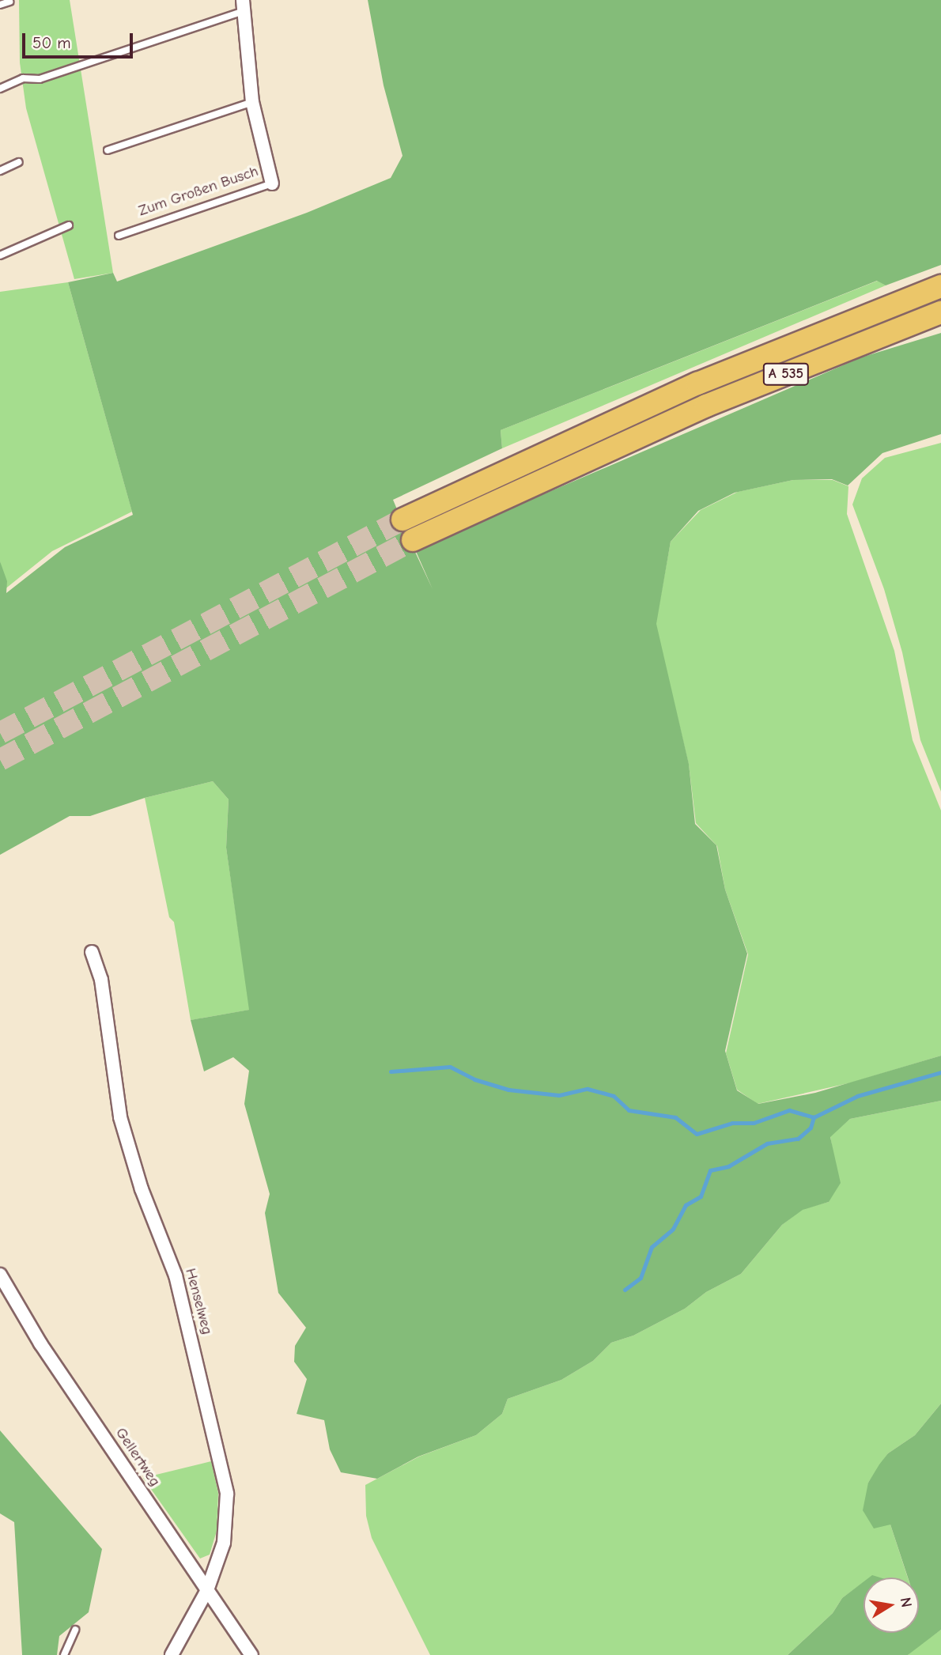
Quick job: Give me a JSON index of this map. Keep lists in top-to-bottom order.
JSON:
{
  "streets": {
    "highway": ["A 535"],
    "street": ["Zum Großen Busch", "Henselweg", "Gellertweg"]
  },
  "crossings": [
    ["Henselweg", "Gellertweg"]
  ],
  "scale_bar": "50 m",
  "north": "right"
}
